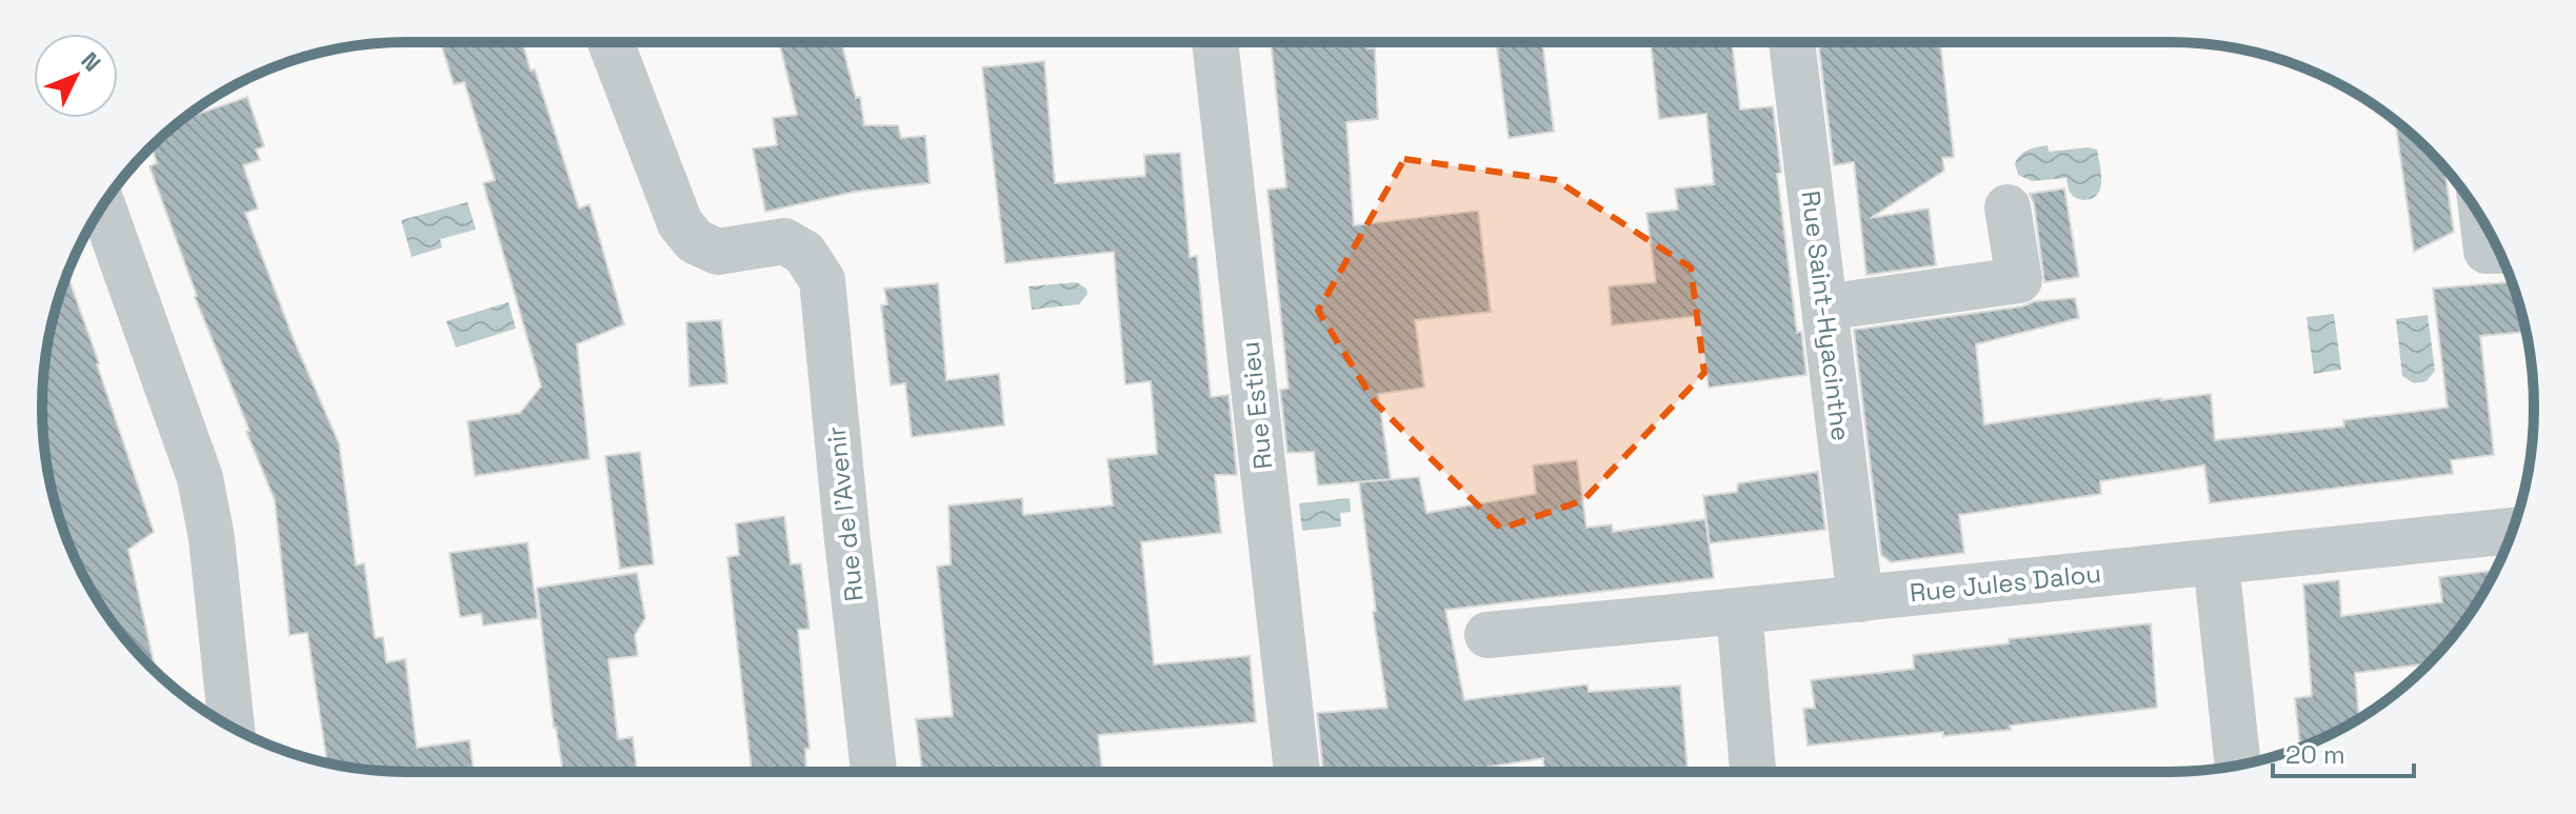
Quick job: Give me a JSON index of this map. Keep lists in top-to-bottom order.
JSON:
{
  "streets": {
    "street": [
      "Rue Saint-Hyacinthe",
      "Rue Estieu",
      "Rue de l'Avenir",
      "Rue Jules Dalou"
    ]
  },
  "crossings": [
    ["Rue Saint-Hyacinthe", "Rue Jules Dalou"]
  ],
  "scale_bar": "20 m",
  "north": "top right"
}
